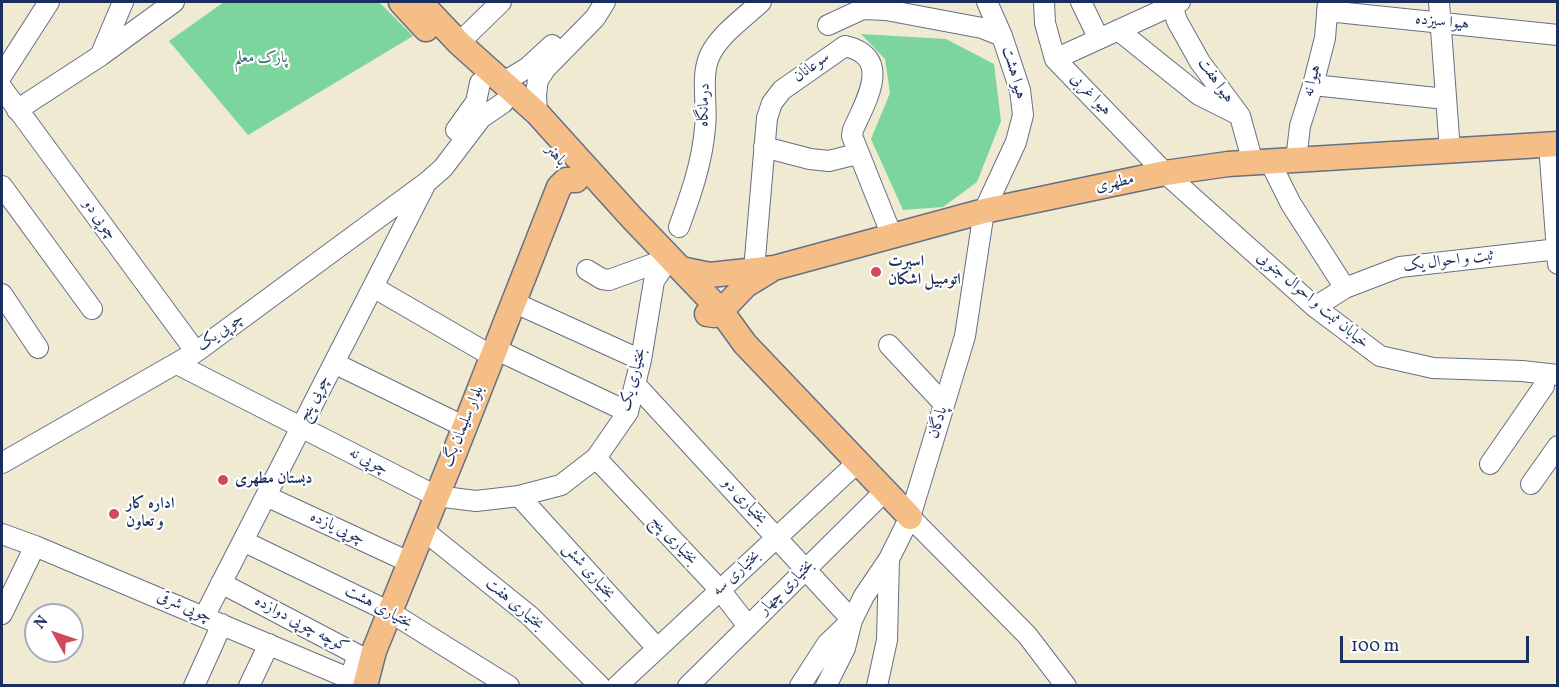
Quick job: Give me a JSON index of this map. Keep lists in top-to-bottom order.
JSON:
{
  "streets": {
    "main road": ["باهنر", "مطهری", "بلوار سلیمان بگ"],
    "street": [
      "هیوا سیزده",
      "سوعانان",
      "هیوا هشت",
      "هیوا هفت",
      "هیوا نه",
      "هیوا غربی",
      "درمانگاه",
      "چوپی دو",
      "ثبت و احوال یک",
      "خیابان ثبت و احوال جنوبی",
      "چوپی یک",
      "بختیاری یک",
      "چوپی پنج",
      "پادگان",
      "چوپی نه",
      "بختیاری دو",
      "چوپی یازده",
      "بختیاری پنج",
      "بختیاری شش",
      "بختیاری سه",
      "بختیاری چهار",
      "بختیاری هفت",
      "چوپی شرقی",
      "بختیاری هشت",
      "کوچه چوپی دوازده"
    ]
  },
  "crossings": [
    ["هیوا سیزده", "هیوا نه"],
    ["سوعانان", "مطهری"],
    ["هیوا هشت", "مطهری"],
    ["هیوا هشت", "پادگان"],
    ["هیوا هفت", "مطهری"],
    ["هیوا هفت", "ثبت و احوال یک"],
    ["هیوا نه", "مطهری"],
    ["هیوا غربی", "مطهری"],
    ["هیوا غربی", "خیابان ثبت و احوال جنوبی"],
    ["باهنر", "مطهری"],
    ["باهنر", "چوپی یک"],
    ["باهنر", "بختیاری یک"],
    ["باهنر", "پادگان"],
    ["باهنر", "بلوار سلیمان بگ"],
    ["باهنر", "بختیاری سه"],
    ["باهنر", "بختیاری چهار"],
    ["مطهری", "ثبت و احوال یک"],
    ["مطهری", "خیابان ثبت و احوال جنوبی"],
    ["مطهری", "بختیاری یک"],
    ["مطهری", "پادگان"],
    ["چوپی دو", "چوپی یک"],
    ["ثبت و احوال یک", "خیابان ثبت و احوال جنوبی"],
    ["چوپی یک", "چوپی پنج"],
    ["چوپی یک", "چوپی نه"],
    ["بختیاری یک", "بلوار سلیمان بگ"],
    ["بختیاری یک", "چوپی نه"],
    ["بختیاری یک", "بختیاری دو"],
    ["بختیاری یک", "بختیاری پنج"],
    ["بختیاری یک", "بختیاری شش"],
    ["چوپی پنج", "چوپی نه"],
    ["چوپی پنج", "چوپی یازده"],
    ["چوپی پنج", "چوپی شرقی"],
    ["چوپی پنج", "بختیاری هشت"],
    ["چوپی پنج", "کوچه چوپی دوازده"],
    ["پادگان", "بختیاری دو"],
    ["بلوار سلیمان بگ", "چوپی نه"],
    ["بلوار سلیمان بگ", "چوپی یازده"],
    ["بلوار سلیمان بگ", "بختیاری هفت"],
    ["بلوار سلیمان بگ", "چوپی شرقی"],
    ["بلوار سلیمان بگ", "بختیاری هشت"],
    ["بلوار سلیمان بگ", "کوچه چوپی دوازده"],
    ["بختیاری دو", "بختیاری سه"],
    ["بختیاری دو", "بختیاری چهار"],
    ["بختیاری پنج", "بختیاری سه"],
    ["بختیاری پنج", "بختیاری چهار"],
    ["بختیاری شش", "بختیاری سه"],
    ["چوپی شرقی", "کوچه چوپی دوازده"]
  ],
  "parks": ["پارک معلم"],
  "places": ["اسپرت اتومبیل اشکان", "دبستان مطهری", "اداره کار و تعاون"],
  "scale_bar": "100 m",
  "north": "top left"
}
